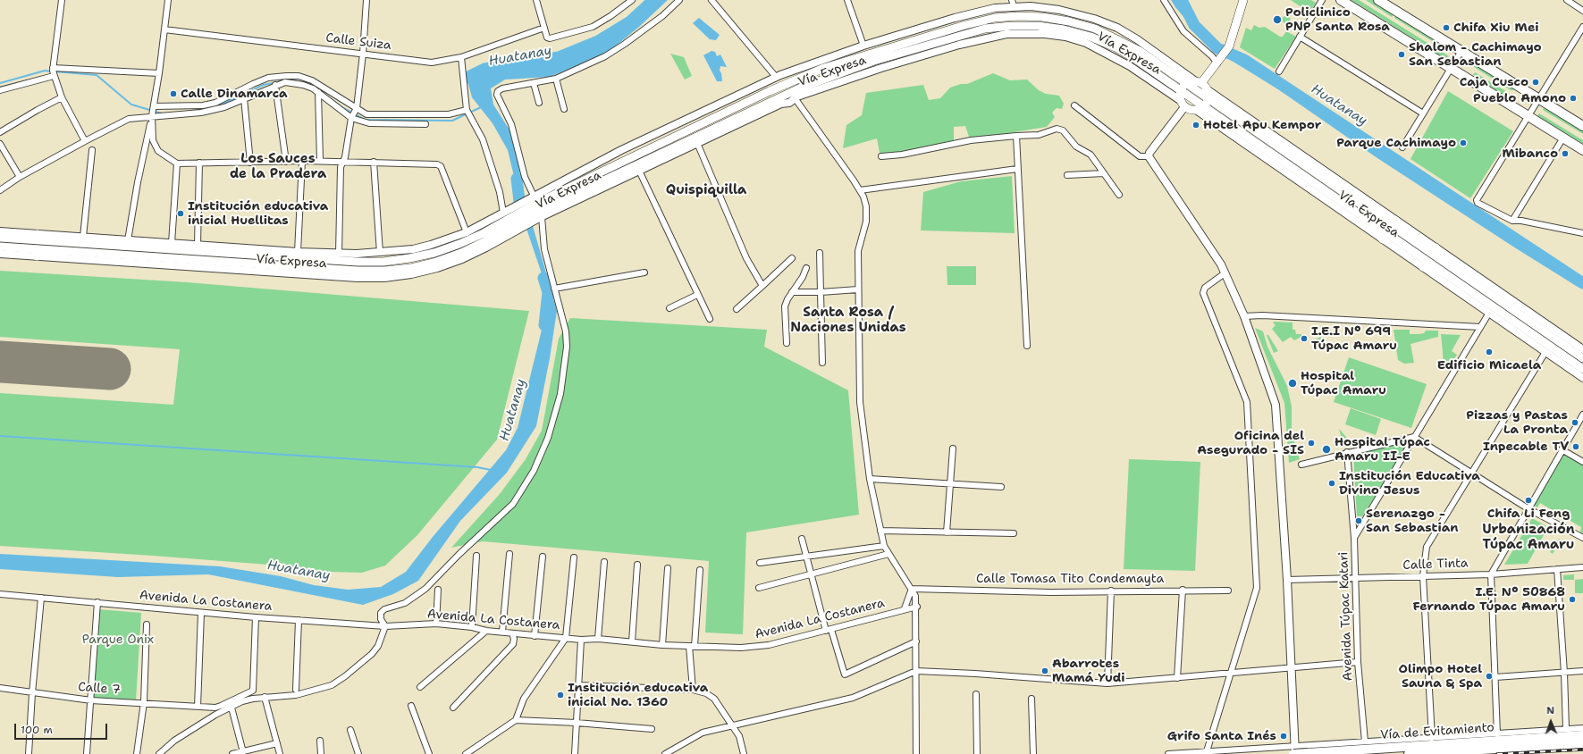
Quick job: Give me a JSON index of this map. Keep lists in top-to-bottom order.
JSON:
{
  "streets": {
    "highway": ["Vía de Evitamiento"],
    "main road": ["Vía Expresa"],
    "street": [
      "Calle Suiza",
      "Calle Tinta",
      "Calle Tomasa Tito Condemayta",
      "Avenida La Costanera",
      "Avenida Túpac Katari",
      "Calle 7"
    ]
  },
  "crossings": [
    ["Vía Expresa", "Avenida Túpac Katari"],
    ["Calle Tinta", "Avenida Túpac Katari"],
    ["Avenida La Costanera", "Calle 7"]
  ],
  "districts": [
    "Los Sauces de la Pradera",
    "Quispiquilla",
    "Santa Rosa / Naciones Unidas",
    "Urbanización Túpac Amaru"
  ],
  "water": ["Huatanay"],
  "parks": ["Parque Onix"],
  "places": [
    "Policlinico PNP Santa Rosa",
    "Chifa Xiu Mei",
    "Shalom - Cachimayo San Sebastian",
    "Caja Cusco",
    "Calle Dinamarca",
    "Pueblo Amono",
    "Hotel Apu Kempor",
    "Parque Cachimayo",
    "Mibanco",
    "Institución educativa inicial Huellitas",
    "I.E.I Nº 699 Túpac Amaru",
    "Edificio Micaela",
    "Hospital Túpac Amaru",
    "Pizzas y Pastas La Pronta",
    "Oficina del Asegurado - SIS",
    "Inpecable TV",
    "Hospital Túpac Amaru II-E",
    "Institución Educativa Divino Jesus",
    "Chifa Li Feng",
    "Serenazgo - San Sebastian",
    "I.E. Nº 50868 Fernando Túpac Amaru",
    "Abarrotes Mamá Yudi",
    "Olimpo Hotel Sauna & Spa",
    "Institución educativa inicial No. 1360",
    "Grifo Santa Inés"
  ],
  "scale_bar": "100 m",
  "north": "top"
}
